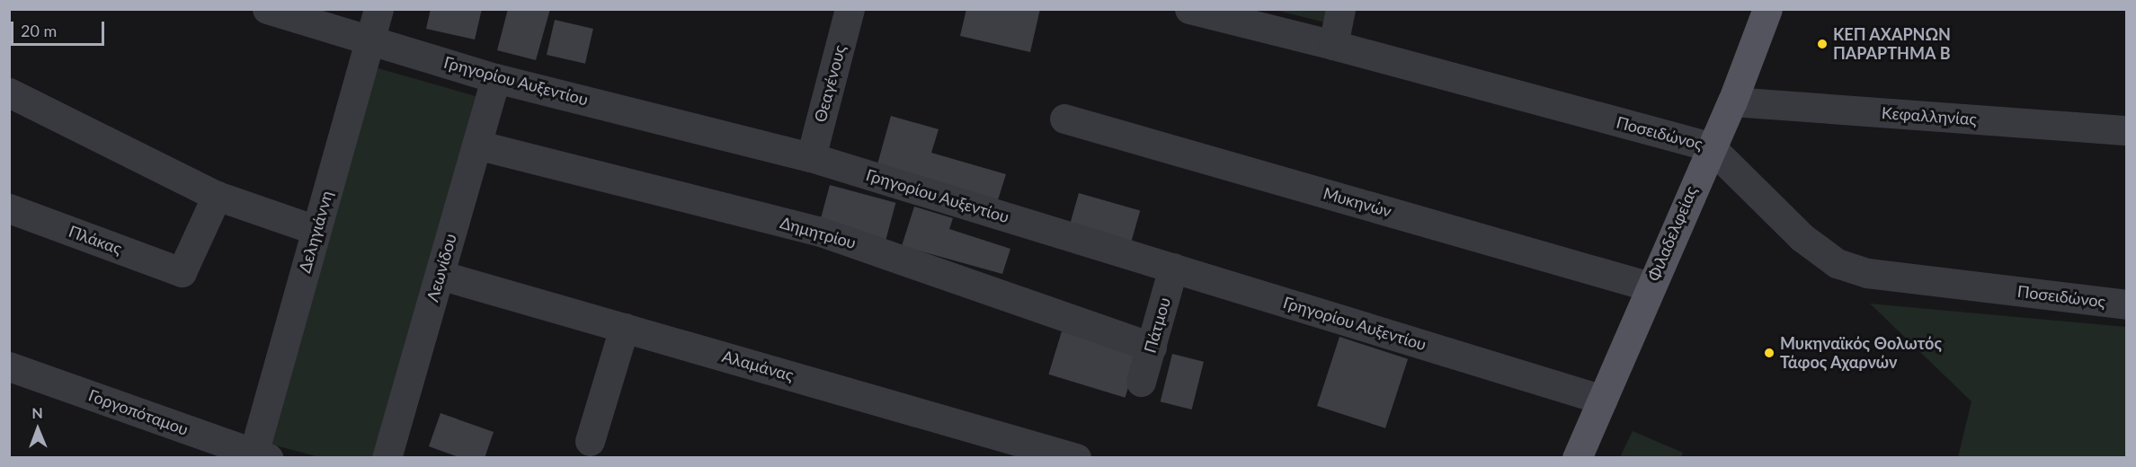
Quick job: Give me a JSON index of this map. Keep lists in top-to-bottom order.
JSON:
{
  "streets": {
    "main road": ["Φιλαδελφείας"],
    "street": [
      "Γρηγορίου Αυξεντίου",
      "Θεαγένους",
      "Κεφαλληνίας",
      "Ποσειδώνος",
      "Μυκηνών",
      "Δεληγιάννη",
      "Δημητρίου",
      "Πλάκας",
      "Λεωνίδου",
      "Πάτμου",
      "Αλαμάνας",
      "Γοργοπόταμου"
    ]
  },
  "crossings": [
    ["Γρηγορίου Αυξεντίου", "Θεαγένους"],
    ["Γρηγορίου Αυξεντίου", "Δεληγιάννη"],
    ["Γρηγορίου Αυξεντίου", "Φιλαδελφείας"],
    ["Γρηγορίου Αυξεντίου", "Λεωνίδου"],
    ["Γρηγορίου Αυξεντίου", "Πάτμου"],
    ["Κεφαλληνίας", "Φιλαδελφείας"],
    ["Ποσειδώνος", "Φιλαδελφείας"],
    ["Μυκηνών", "Φιλαδελφείας"],
    ["Δεληγιάννη", "Γοργοπόταμου"],
    ["Δημητρίου", "Λεωνίδου"],
    ["Δημητρίου", "Πάτμου"],
    ["Λεωνίδου", "Αλαμάνας"]
  ],
  "places": ["ΚΕΠ ΑΧΑΡΝΩΝ ΠΑΡΑΡΤΗΜΑ Β", "Μυκηναϊκός Θολωτός Τάφος Αχαρνών"],
  "scale_bar": "20 m",
  "north": "top"
}
